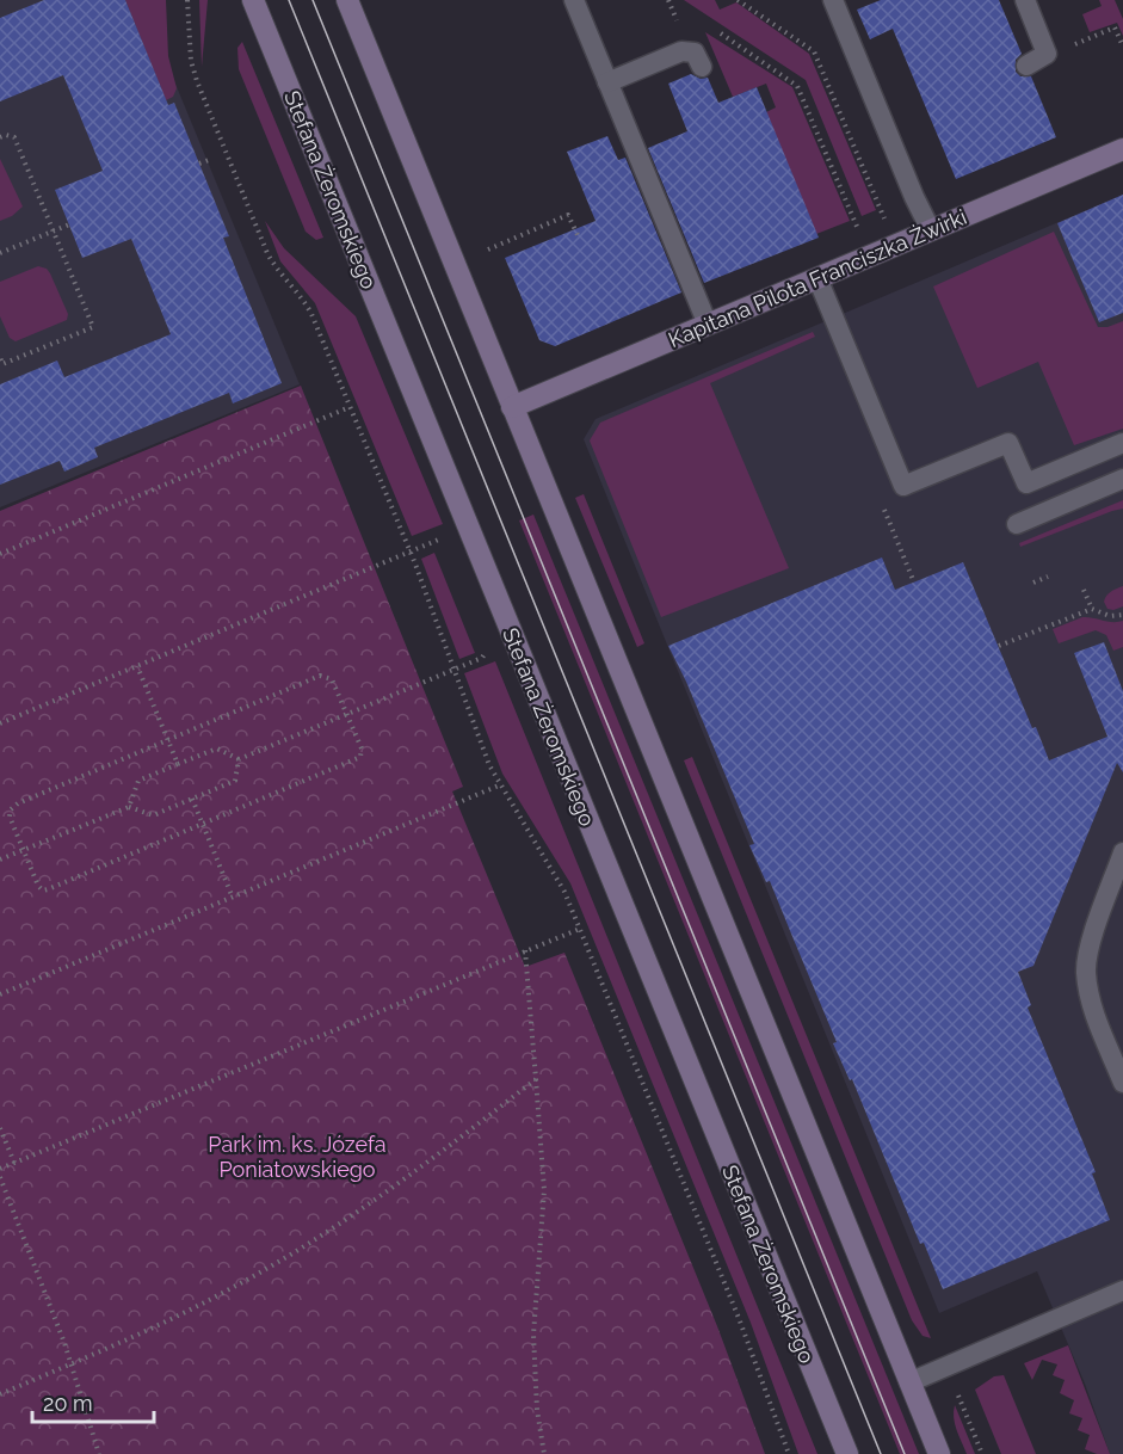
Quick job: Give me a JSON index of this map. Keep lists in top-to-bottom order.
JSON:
{
  "streets": {
    "main road": ["Stefana Żeromskiego", "Kapitana Pilota Franciszka Żwirki"]
  },
  "parks": ["Park im. ks. Józefa Poniatowskiego"],
  "scale_bar": "20 m"
}
